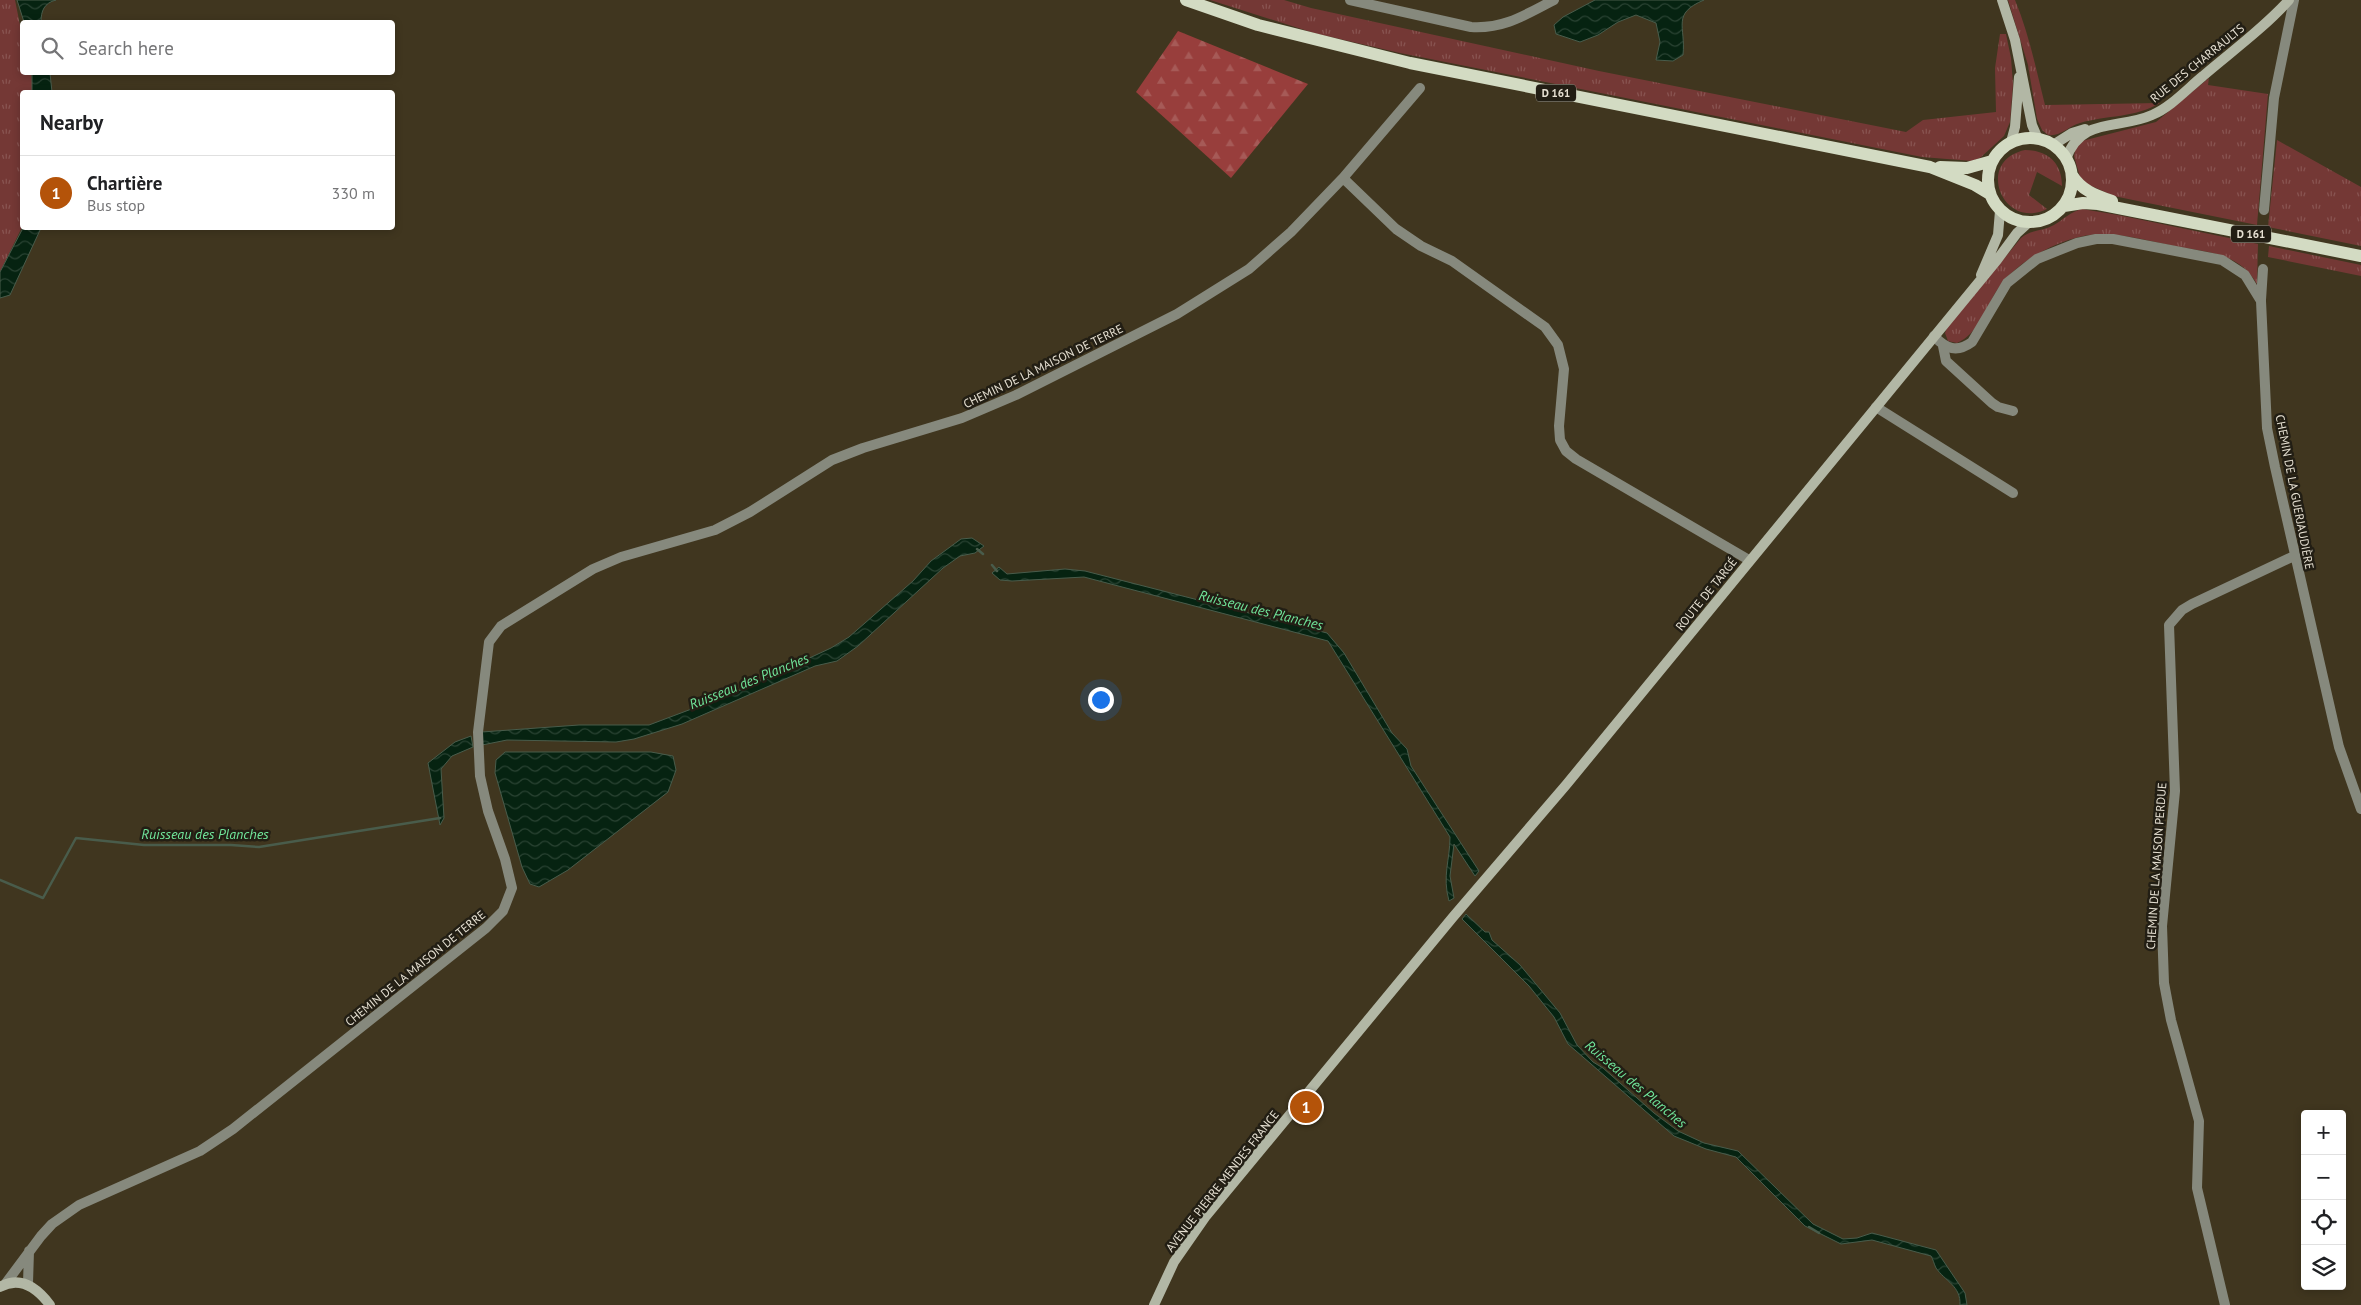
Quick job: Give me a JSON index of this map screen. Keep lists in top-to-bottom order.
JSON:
{
  "streets": {
    "main road": ["D 161"],
    "street": [
      "RUE DES CHARRAULTS",
      "CHEMIN DE LA MAISON DE TERRE",
      "CHEMIN DE LA GUERJAUDIÈRE",
      "ROUTE DE TARGÉ",
      "CHEMIN DE LA MAISON PERDUE",
      "AVENUE PIERRE MENDES FRANCE"
    ]
  },
  "crossings": [
    ["RUE DES CHARRAULTS", "D 161"],
    ["RUE DES CHARRAULTS", "ROUTE DE TARGÉ"],
    ["D 161", "ROUTE DE TARGÉ"],
    ["CHEMIN DE LA GUERJAUDIÈRE", "CHEMIN DE LA MAISON PERDUE"],
    ["ROUTE DE TARGÉ", "AVENUE PIERRE MENDES FRANCE"]
  ],
  "water": ["Ruisseau des Planches"],
  "page": {
    "search": "Search here",
    "heading": "Nearby",
    "list": [
      {
        "mark": "1",
        "name": "Chartière",
        "note": "Bus stop",
        "value": "330 m"
      }
    ],
    "pins": "1",
    "map_buttons": ["+", "−"]
  }
}
